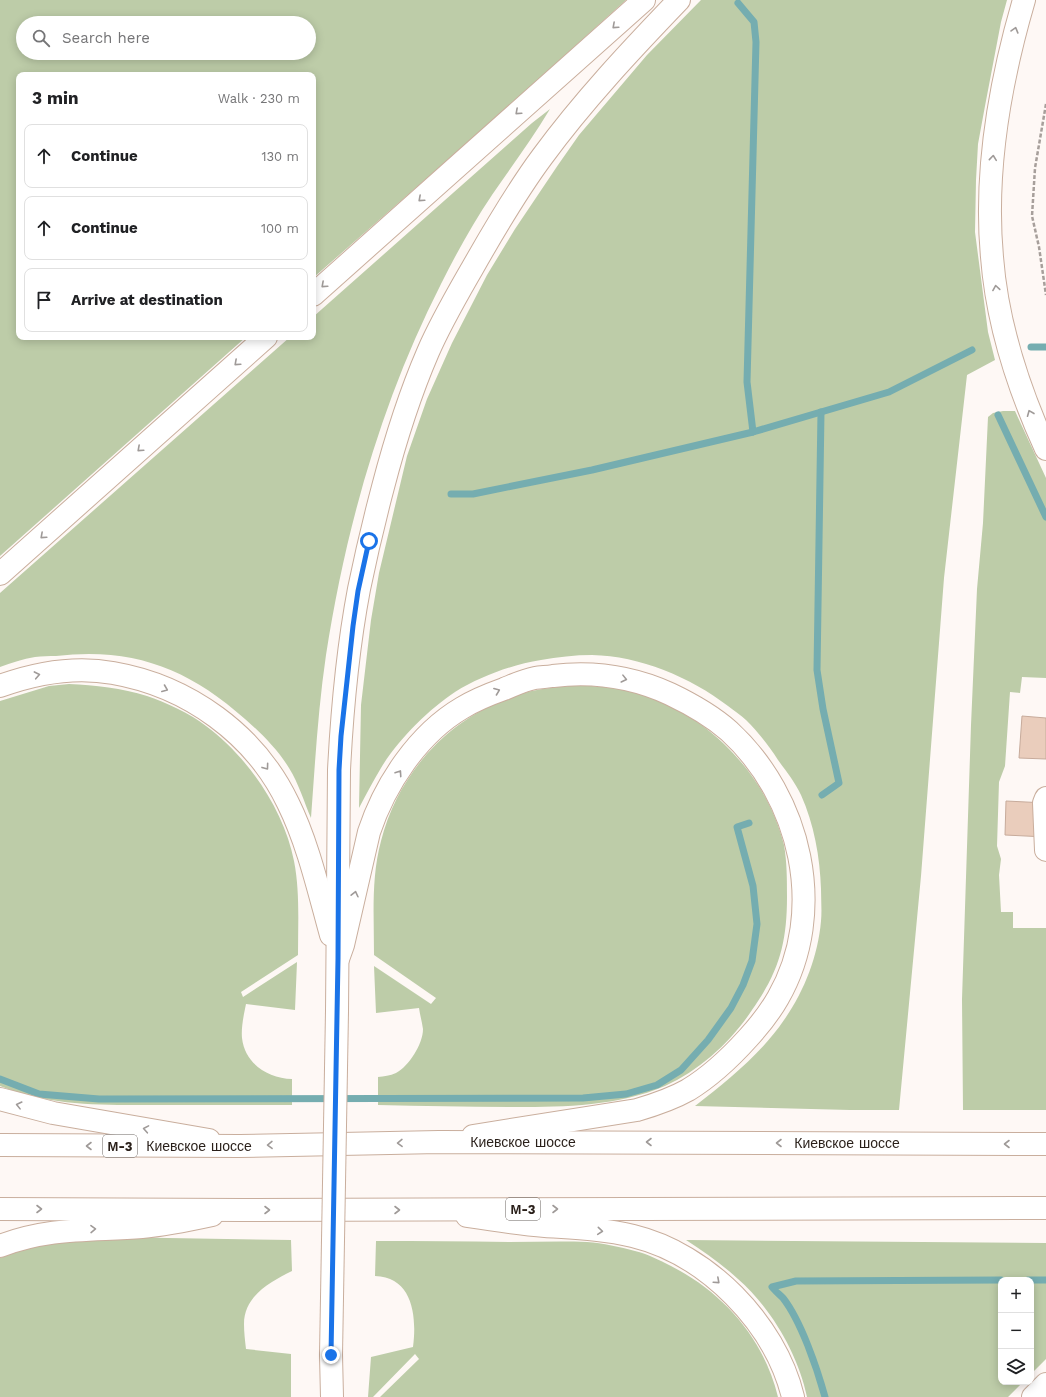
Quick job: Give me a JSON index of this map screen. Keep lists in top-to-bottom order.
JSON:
{
  "streets": {
    "main road": ["Киевское шоссе", "М-3"]
  },
  "page": {
    "search": "Search here",
    "heading": ["3 min", "Walk · 230 m"],
    "list": [
      ["Continue", "130 m"],
      ["Continue", "100 m"],
      "Arrive at destination"
    ],
    "map_buttons": ["+", "−"]
  }
}
